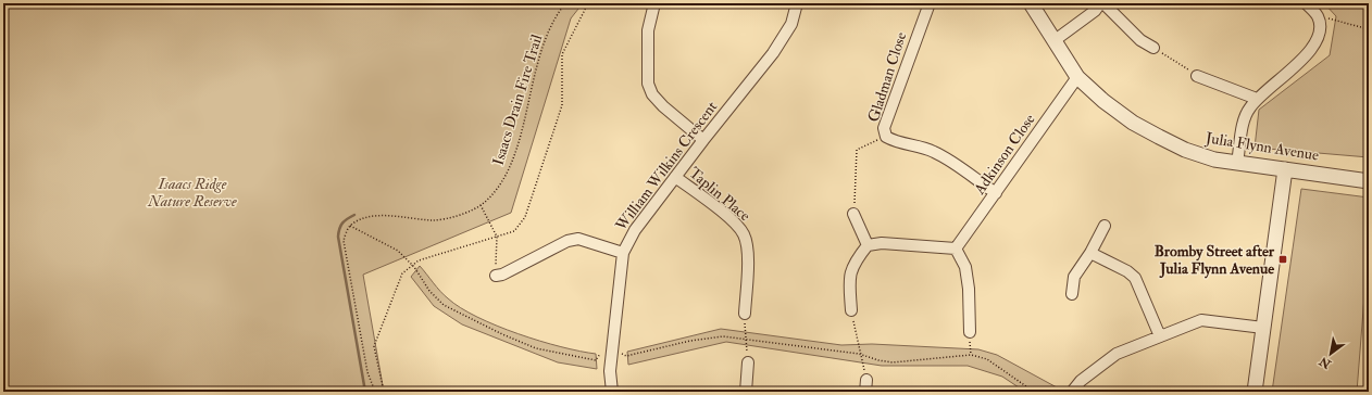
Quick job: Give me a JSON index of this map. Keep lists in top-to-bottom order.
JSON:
{
  "streets": {
    "street": [
      "Gladman Close",
      "Julia Flynn Avenue",
      "Adkinson Close",
      "William Wilkins Crescent",
      "Taplin Place"
    ],
    "path": ["Isaacs Drain Fire Trail"]
  },
  "crossings": [
    ["Gladman Close", "Adkinson Close"],
    ["Julia Flynn Avenue", "Adkinson Close"],
    ["William Wilkins Crescent", "Taplin Place"]
  ],
  "parks": ["Isaacs Ridge Nature Reserve"],
  "places": {
    "transit": ["Bromby Street after Julia Flynn Avenue"]
  },
  "north": "bottom left"
}
